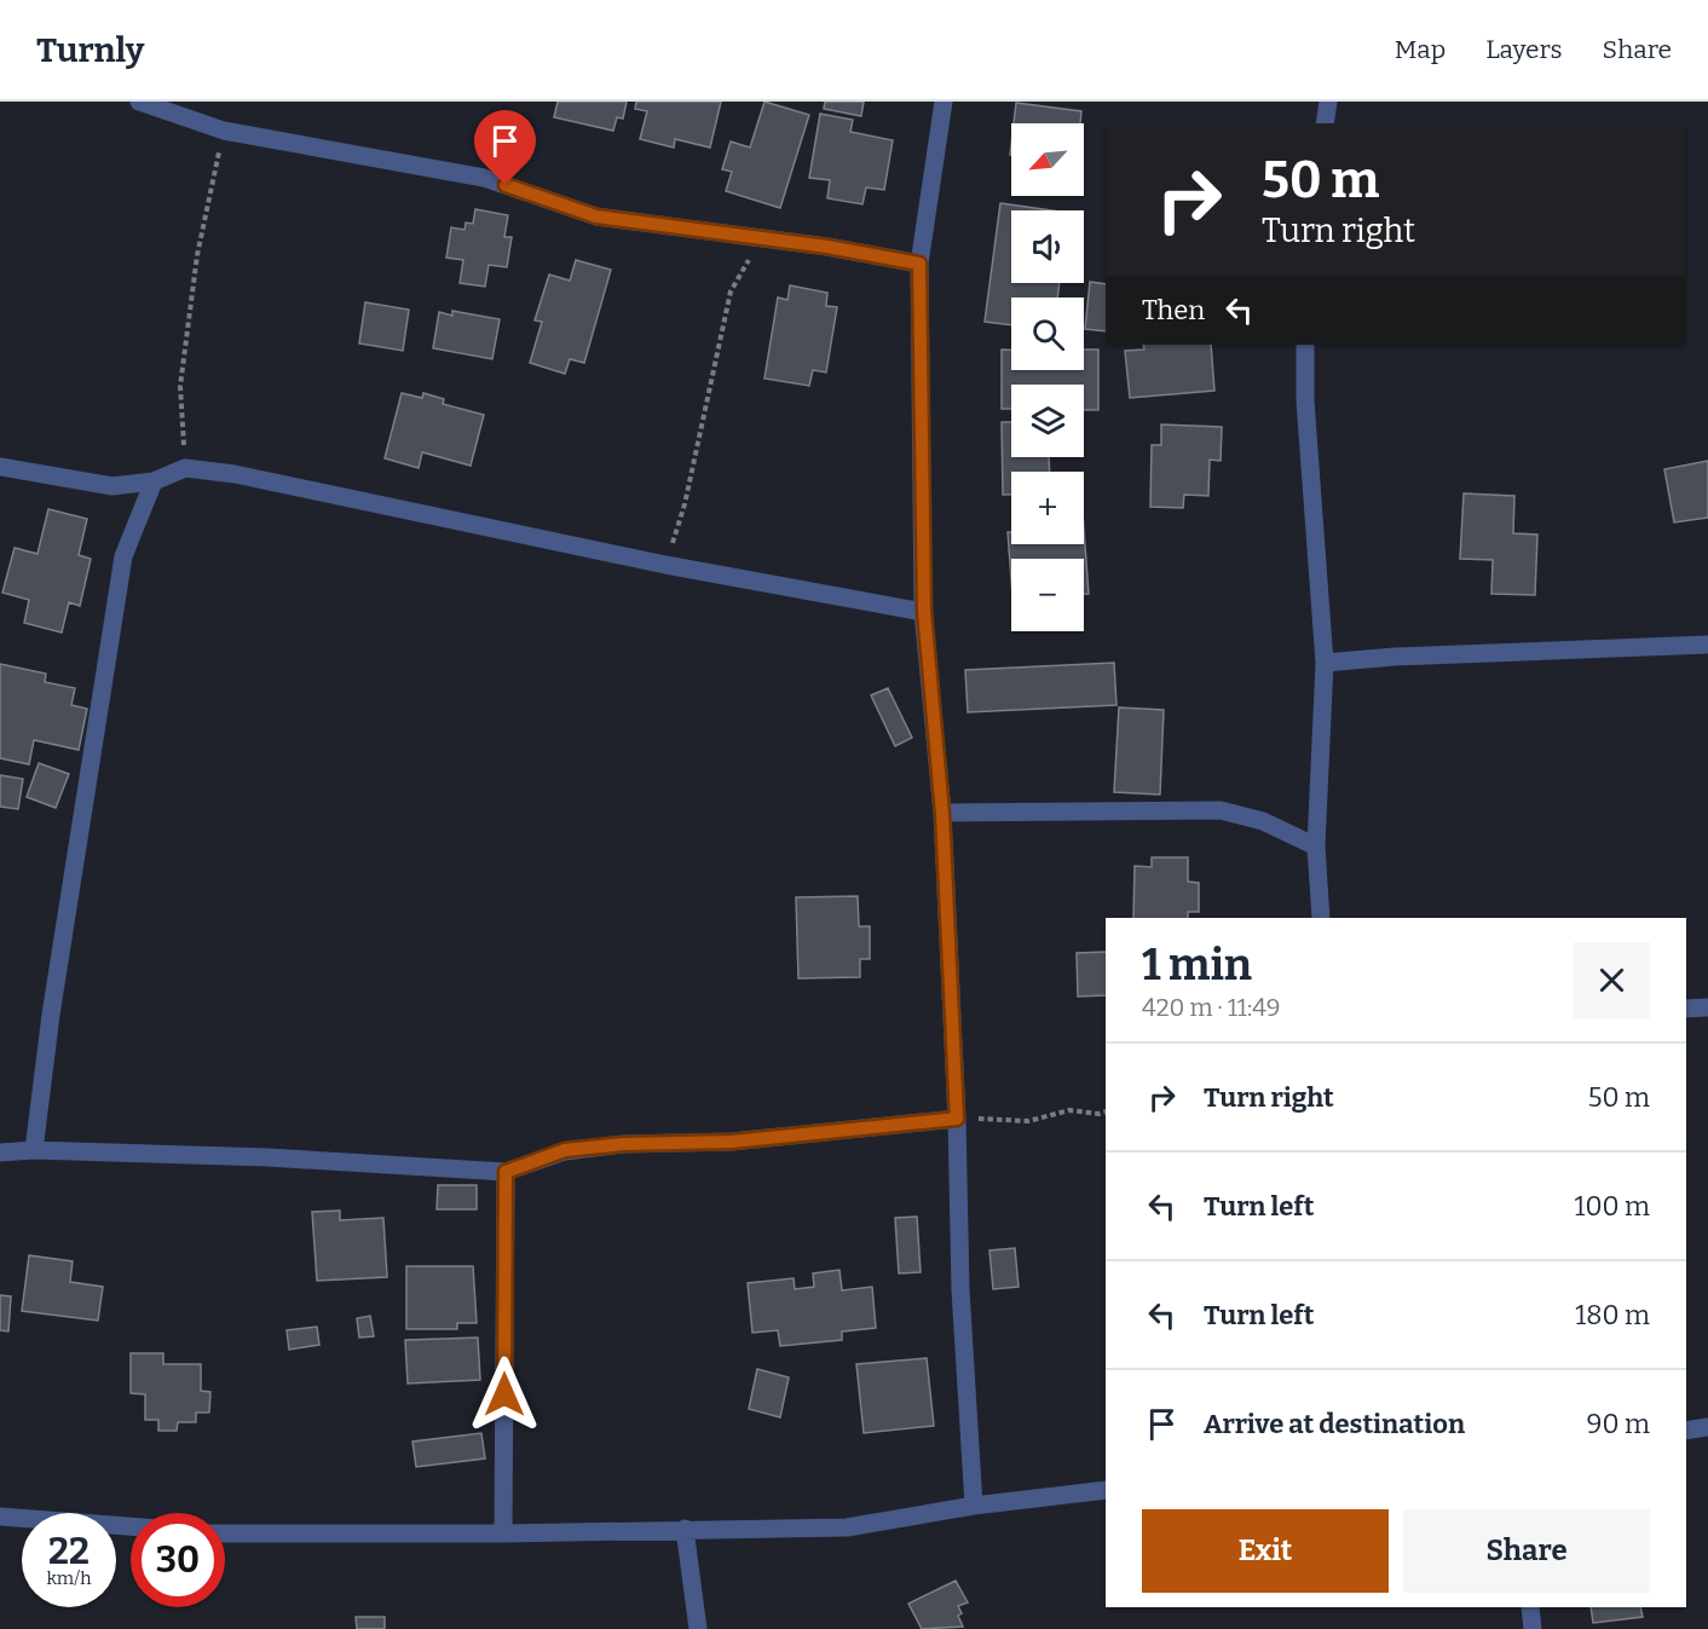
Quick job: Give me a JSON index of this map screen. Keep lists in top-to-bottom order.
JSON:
{
  "north": "bottom left",
  "page": {
    "header": "Turnly",
    "nav": ["Map", "Layers", "Share"],
    "map_buttons": ["+", "−"],
    "turn": ["50 m", "Turn right"],
    "then": "Then",
    "heading": ["1 min", "420 m · 11:49"],
    "list": [
      {
        "name": "Turn right",
        "value": "50 m"
      },
      {
        "name": "Turn left",
        "value": "100 m"
      },
      {
        "name": "Turn left",
        "value": "180 m"
      },
      {
        "name": "Arrive at destination",
        "value": "90 m"
      }
    ],
    "buttons": ["Exit", "Share"],
    "speed": "22 km/h",
    "limit": "30"
  }
}
